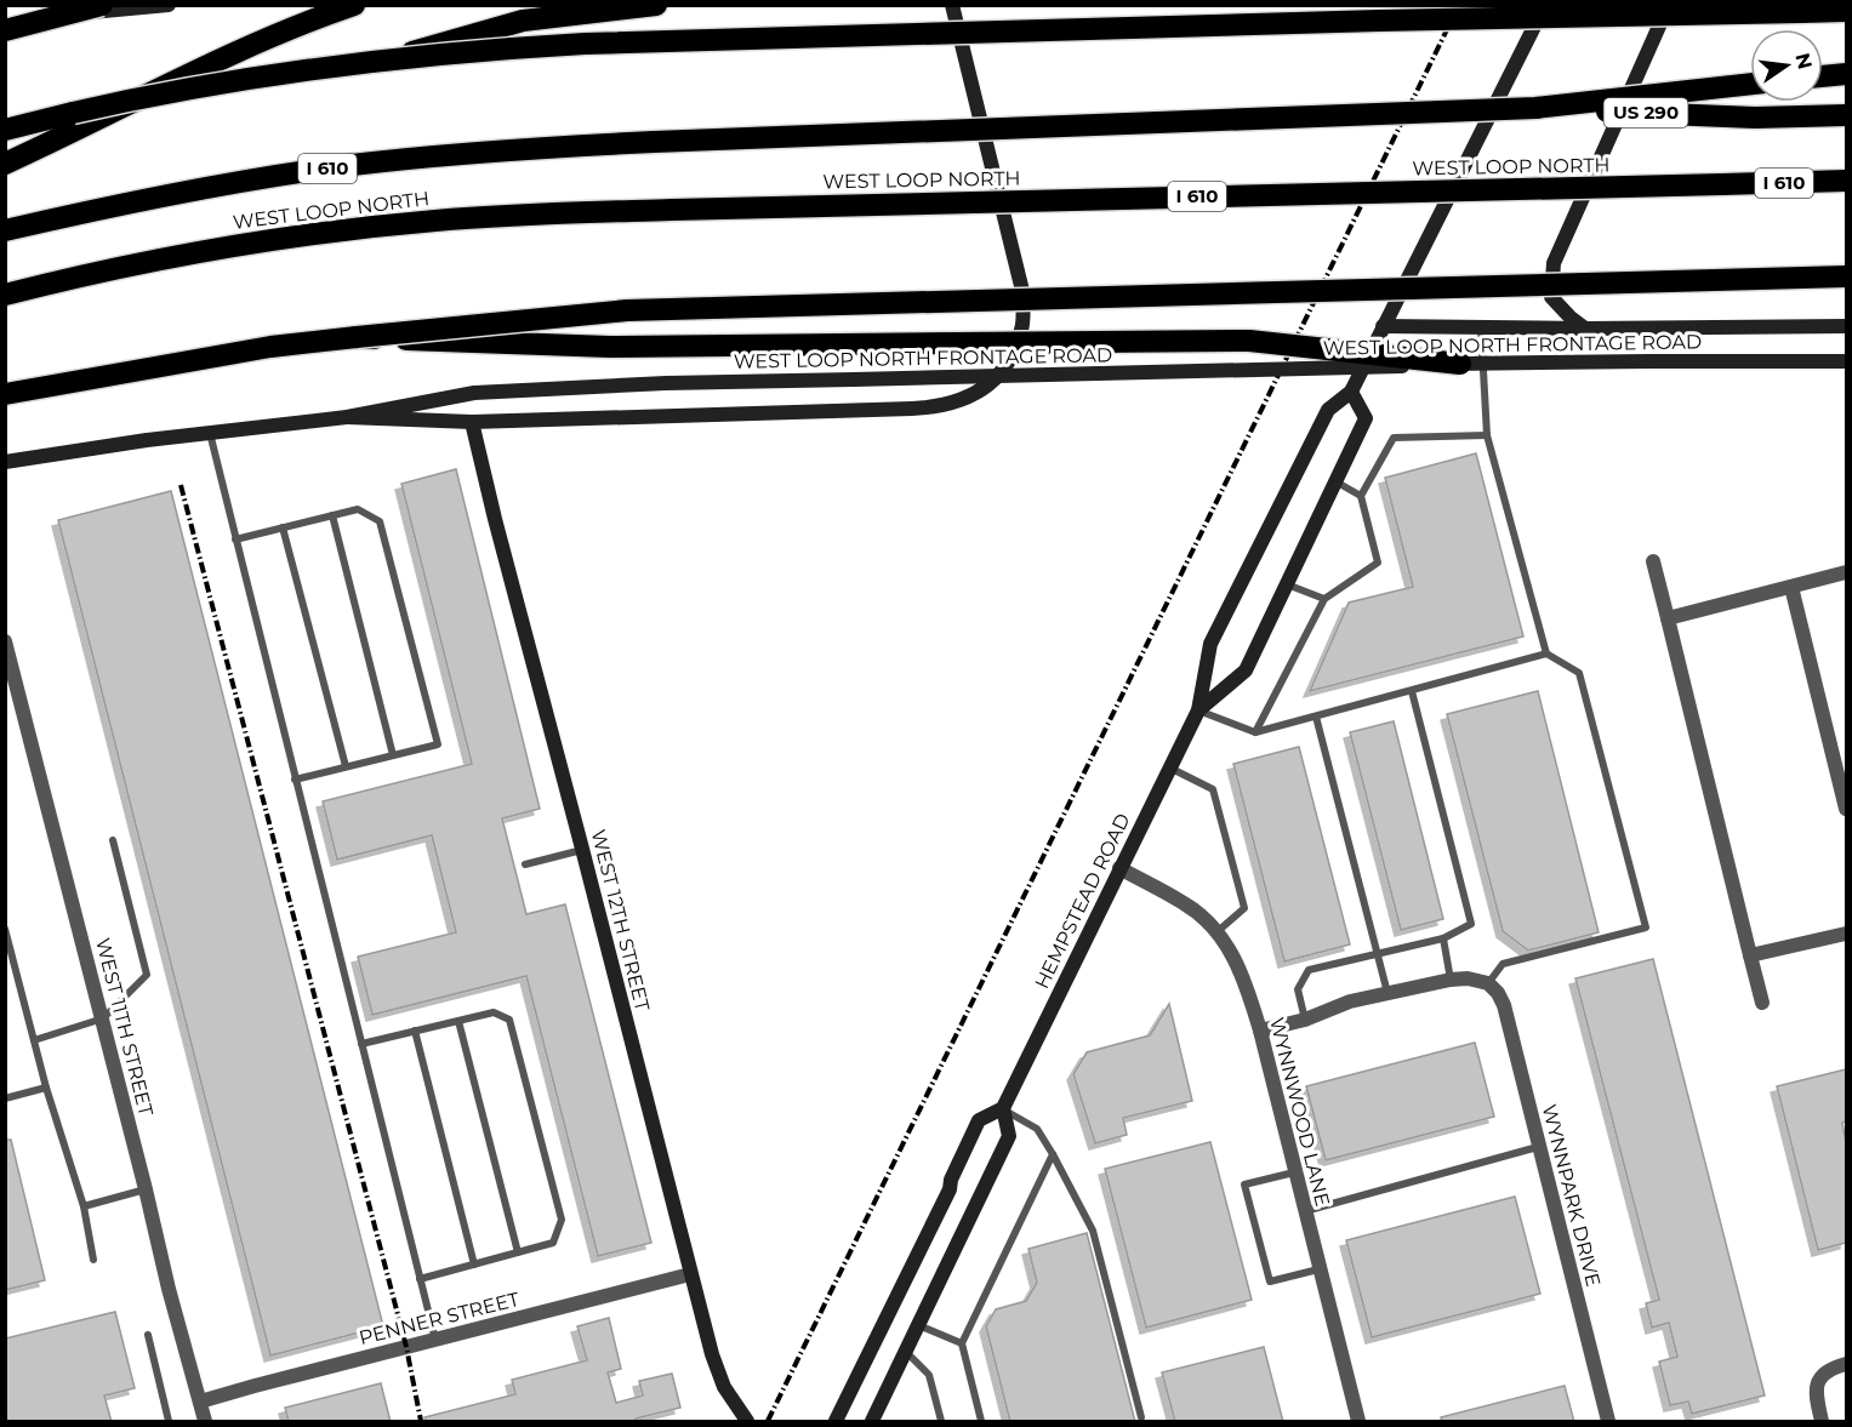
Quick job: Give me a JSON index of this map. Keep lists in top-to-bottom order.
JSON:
{
  "streets": {
    "highway": ["US 290", "WEST LOOP NORTH", "I 610"],
    "main road": ["WEST LOOP NORTH FRONTAGE ROAD", "HEMPSTEAD ROAD", "WEST 12TH STREET"],
    "street": [
      "WEST 11TH STREET",
      "WYNNWOOD LANE",
      "WYNNPARK DRIVE",
      "PENNER STREET"
    ]
  },
  "crossings": [
    ["US 290", "WEST LOOP NORTH"],
    ["HEMPSTEAD ROAD", "WYNNWOOD LANE"],
    ["WEST 12TH STREET", "PENNER STREET"],
    ["WEST 11TH STREET", "PENNER STREET"]
  ],
  "north": "right"
}
